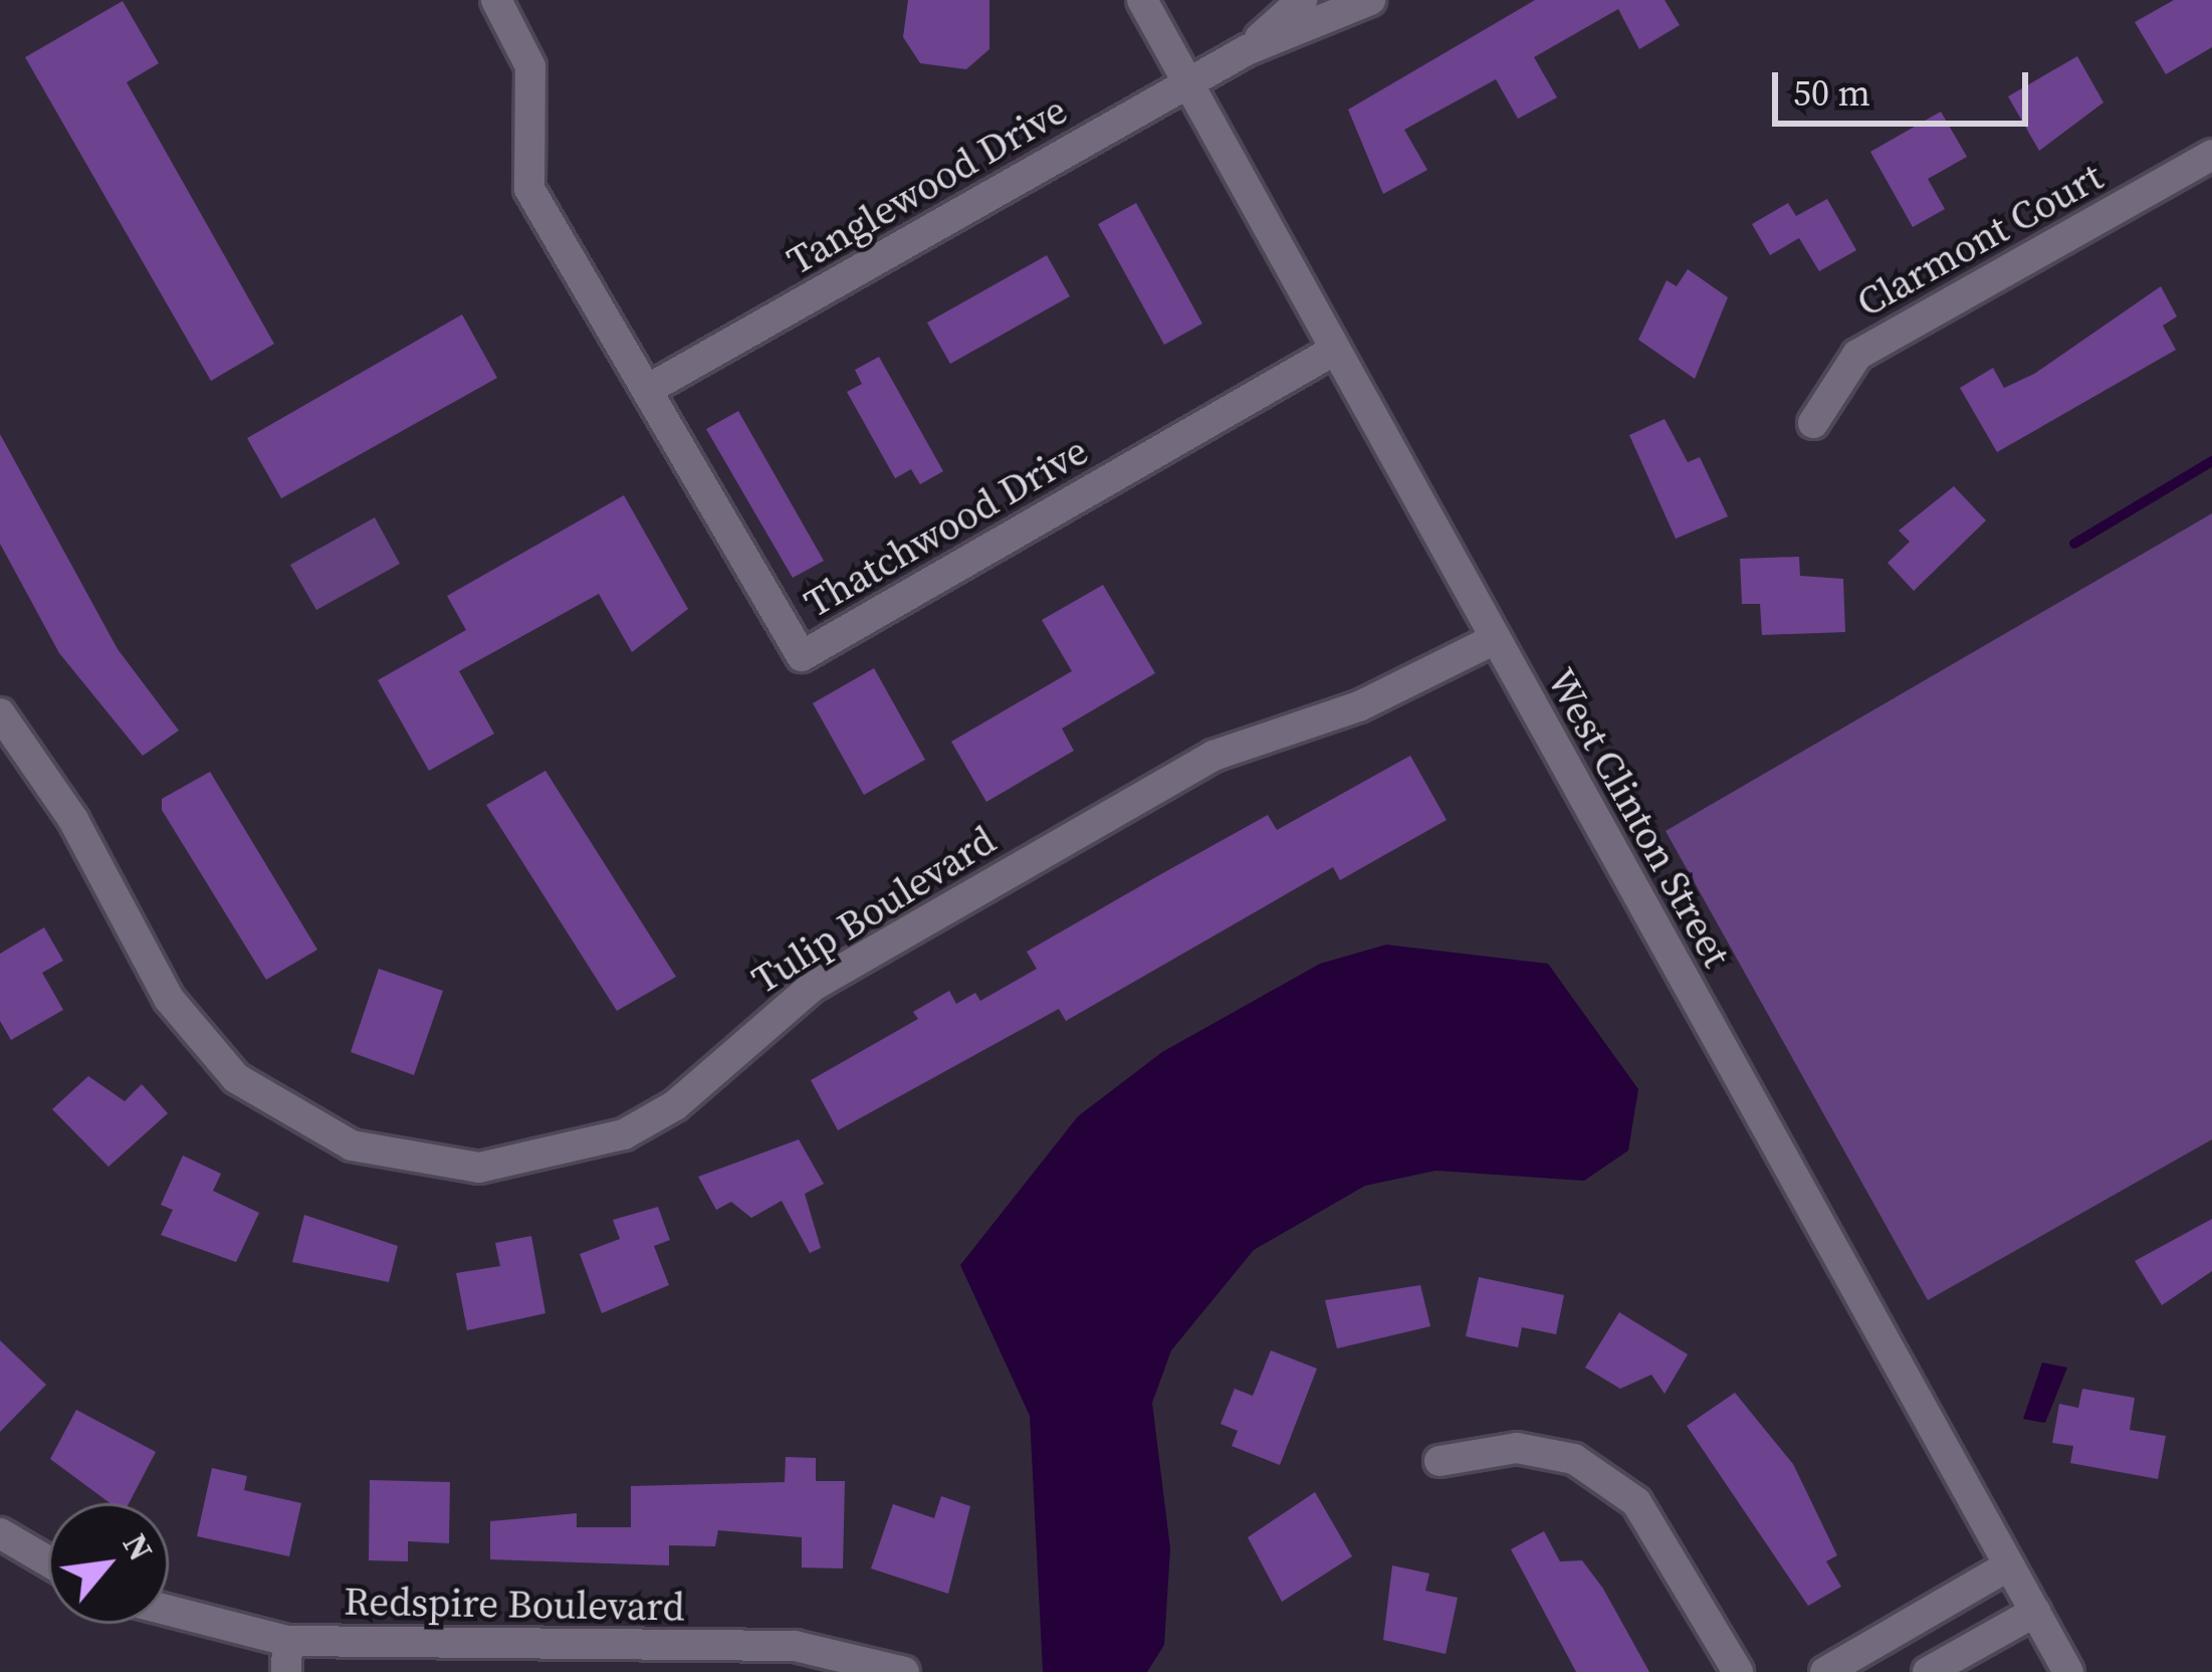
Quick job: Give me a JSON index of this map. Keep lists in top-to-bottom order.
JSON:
{
  "streets": {
    "street": [
      "Tanglewood Drive",
      "Clarmont Court",
      "Thatchwood Drive",
      "West Clinton Street",
      "Tulip Boulevard",
      "Redspire Boulevard"
    ]
  },
  "crossings": [
    ["Tanglewood Drive", "Thatchwood Drive"],
    ["Tanglewood Drive", "West Clinton Street"],
    ["Thatchwood Drive", "West Clinton Street"],
    ["West Clinton Street", "Tulip Boulevard"]
  ],
  "scale_bar": "50 m",
  "north": "top right"
}
